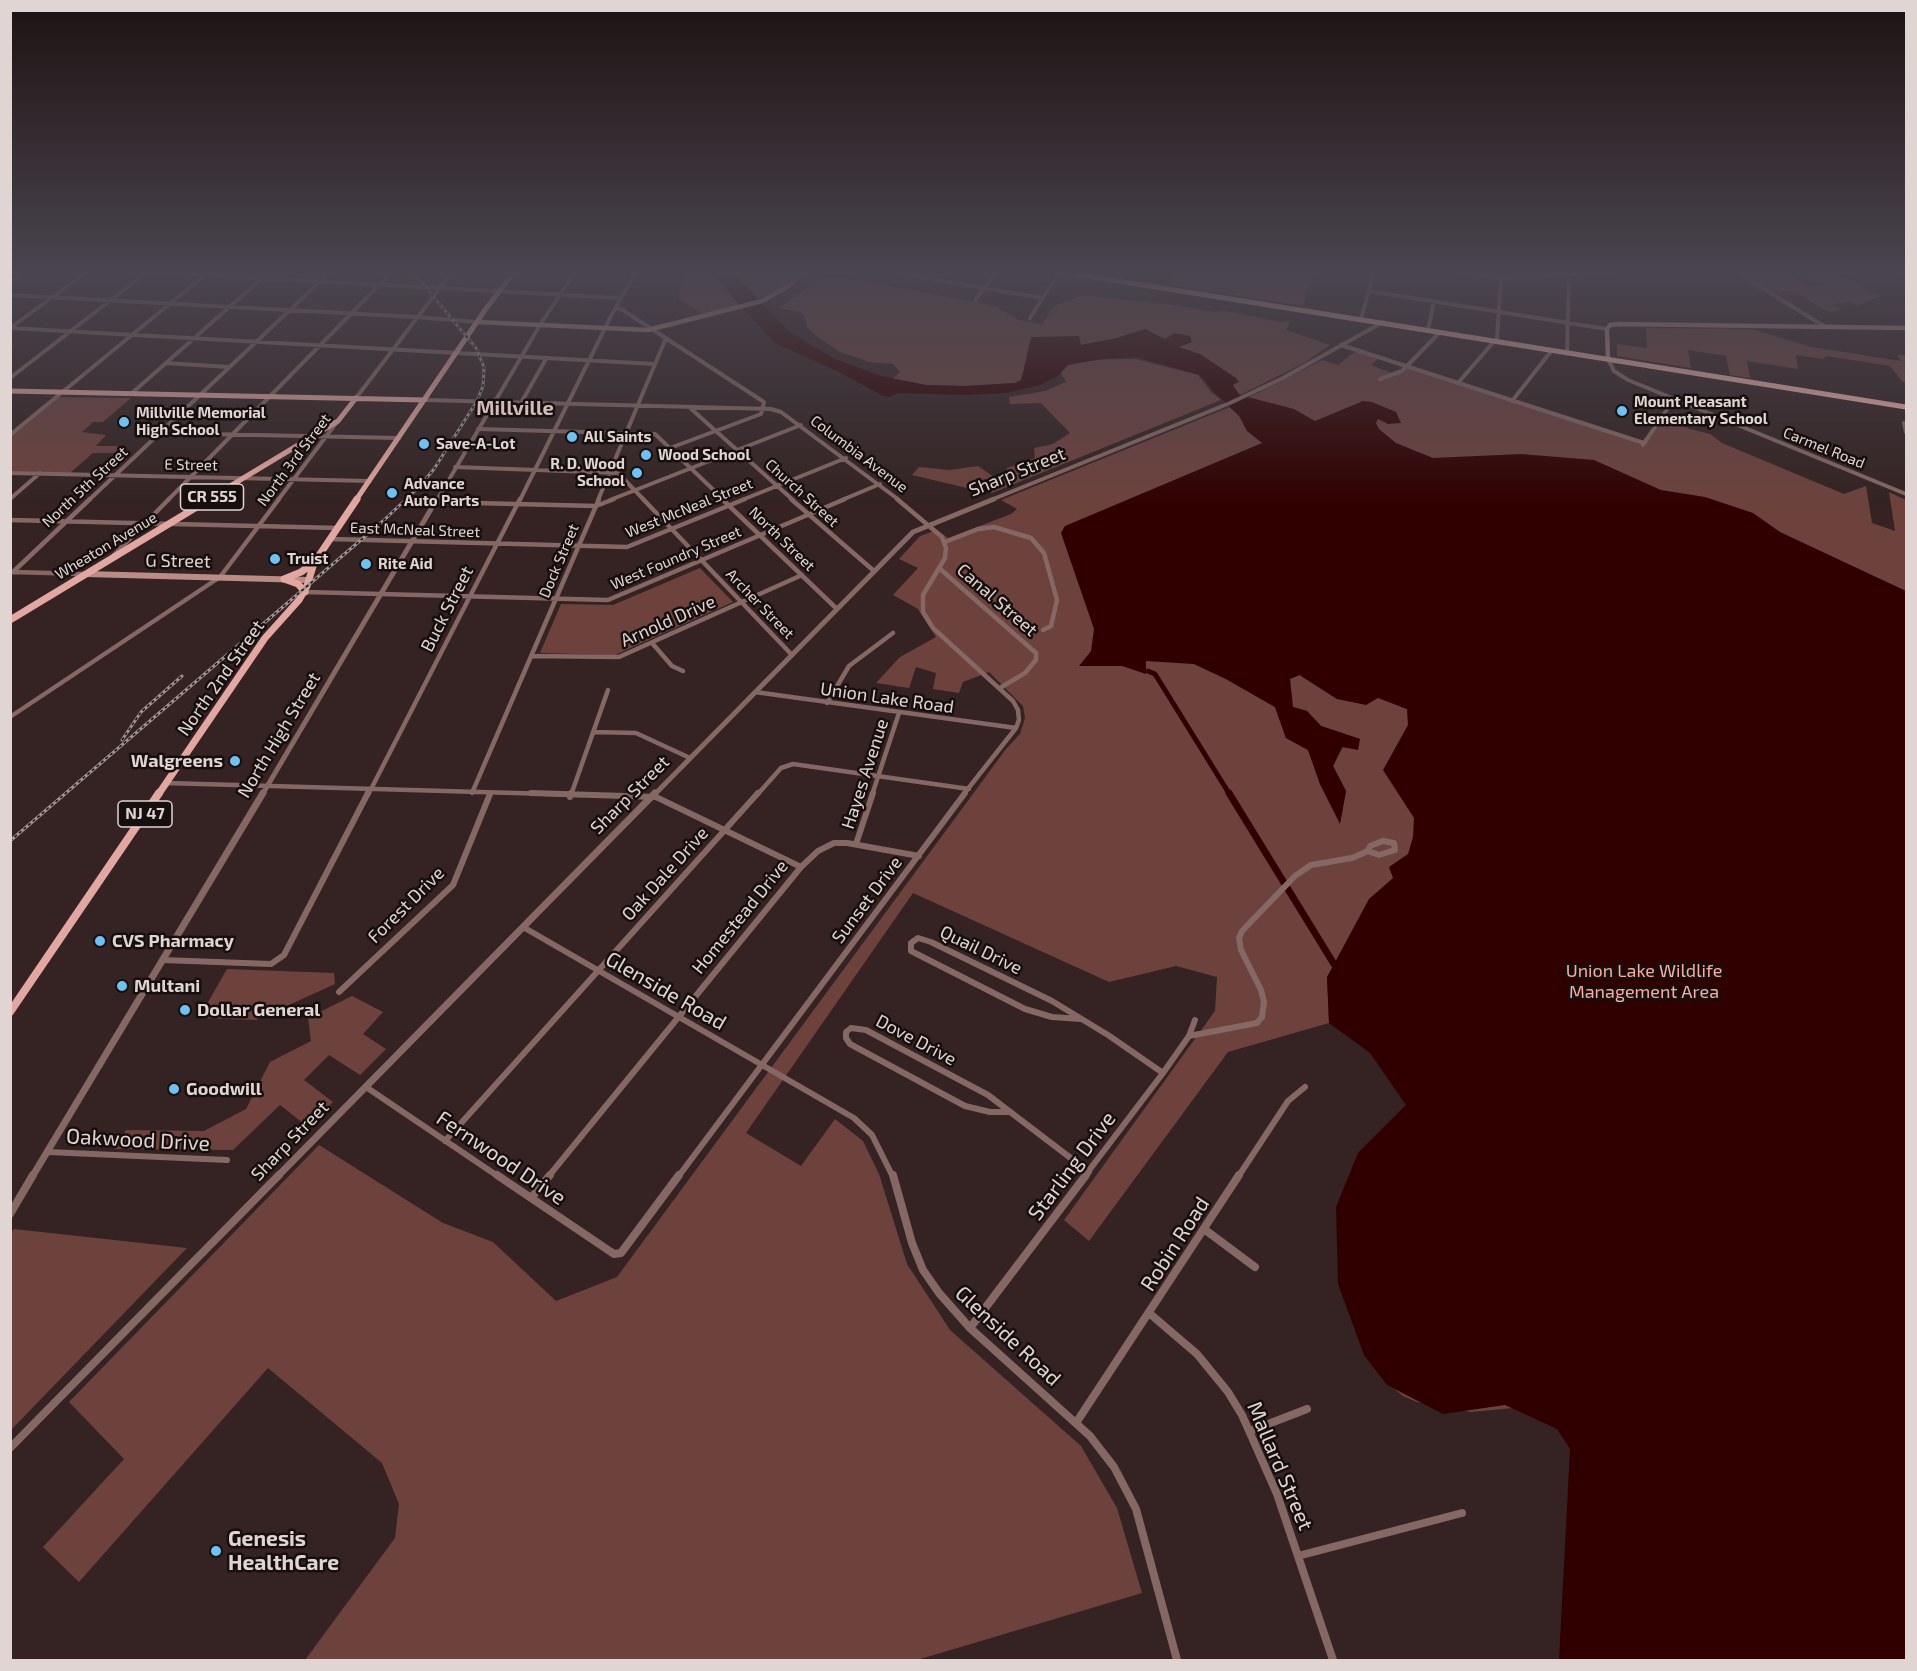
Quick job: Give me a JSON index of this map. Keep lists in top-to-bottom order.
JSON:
{
  "streets": {
    "main road": [
      "North 3rd Street",
      "CR 555",
      "Wheaton Avenue",
      "G Street",
      "North 2nd Street",
      "NJ 47"
    ],
    "street": [
      "Carmel Road",
      "Columbia Avenue",
      "E Street",
      "Sharp Street",
      "North 5th Street",
      "Church Street",
      "West McNeal Street",
      "East McNeal Street",
      "North Street",
      "West Foundry Street",
      "Dock Street",
      "Canal Street",
      "Archer Street",
      "Buck Street",
      "Arnold Drive",
      "Union Lake Road",
      "North High Street",
      "Hayes Avenue",
      "Oak Dale Drive",
      "Sunset Drive",
      "Forest Drive",
      "Homestead Drive",
      "Quail Drive",
      "Glenside Road",
      "Dove Drive",
      "Oakwood Drive",
      "Fernwood Drive",
      "Starling Drive",
      "Robin Road",
      "Mallard Street"
    ]
  },
  "crossings": [
    ["Columbia Avenue", "Sharp Street"],
    ["Columbia Avenue", "West McNeal Street"],
    ["Columbia Avenue", "West Foundry Street"],
    ["North 3rd Street", "E Street"],
    ["North 3rd Street", "Wheaton Avenue"],
    ["North 3rd Street", "G Street"],
    ["E Street", "North 5th Street"],
    ["E Street", "Wheaton Avenue"],
    ["E Street", "North 2nd Street"],
    ["Sharp Street", "Church Street"],
    ["Sharp Street", "North Street"],
    ["Sharp Street", "Archer Street"],
    ["Sharp Street", "Union Lake Road"],
    ["Sharp Street", "Glenside Road"],
    ["Sharp Street", "Fernwood Drive"],
    ["North 5th Street", "G Street"],
    ["Church Street", "West McNeal Street"],
    ["Church Street", "West Foundry Street"],
    ["West McNeal Street", "East McNeal Street"],
    ["West McNeal Street", "North Street"],
    ["West McNeal Street", "Dock Street"],
    ["West McNeal Street", "Archer Street"],
    ["West McNeal Street", "Buck Street"],
    ["East McNeal Street", "Buck Street"],
    ["East McNeal Street", "North 2nd Street"],
    ["East McNeal Street", "North High Street"],
    ["North Street", "West Foundry Street"],
    ["North Street", "Dock Street"],
    ["North Street", "Arnold Drive"],
    ["Wheaton Avenue", "G Street"],
    ["West Foundry Street", "Dock Street"],
    ["West Foundry Street", "Archer Street"],
    ["West Foundry Street", "Buck Street"],
    ["West Foundry Street", "North 2nd Street"],
    ["West Foundry Street", "North High Street"],
    ["G Street", "North 2nd Street"],
    ["Dock Street", "Archer Street"],
    ["Dock Street", "Arnold Drive"],
    ["Archer Street", "Arnold Drive"],
    ["Buck Street", "North High Street"],
    ["Union Lake Road", "Hayes Avenue"],
    ["Union Lake Road", "Sunset Drive"],
    ["North High Street", "Oakwood Drive"],
    ["Hayes Avenue", "Oak Dale Drive"],
    ["Hayes Avenue", "Homestead Drive"],
    ["Oak Dale Drive", "Sunset Drive"],
    ["Oak Dale Drive", "Glenside Road"],
    ["Oak Dale Drive", "Fernwood Drive"],
    ["Sunset Drive", "Homestead Drive"],
    ["Sunset Drive", "Glenside Road"],
    ["Sunset Drive", "Fernwood Drive"],
    ["Homestead Drive", "Glenside Road"],
    ["Homestead Drive", "Fernwood Drive"],
    ["Quail Drive", "Starling Drive"],
    ["Glenside Road", "Starling Drive"],
    ["Glenside Road", "Robin Road"],
    ["Dove Drive", "Starling Drive"],
    ["Robin Road", "Mallard Street"]
  ],
  "districts": ["Millville"],
  "parks": ["Union Lake Wildlife Management Area"],
  "places": [
    "Mount Pleasant Elementary School",
    "Millville Memorial High School",
    "All Saints",
    "Save-A-Lot",
    "Wood School",
    "R. D. Wood School",
    "Advance Auto Parts",
    "Truist",
    "Rite Aid",
    "Walgreens",
    "CVS Pharmacy",
    "Multani",
    "Dollar General",
    "Goodwill",
    "Genesis HealthCare"
  ]
}
